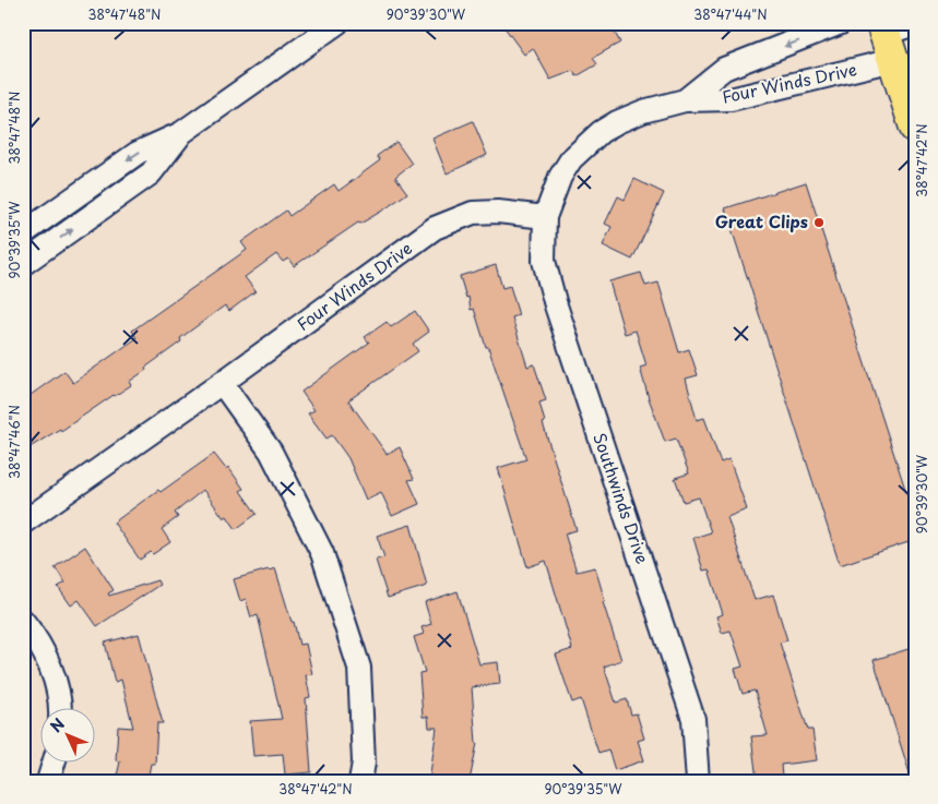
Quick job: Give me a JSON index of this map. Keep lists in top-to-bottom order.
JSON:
{
  "streets": {
    "street": ["Four Winds Drive", "Southwinds Drive"]
  },
  "crossings": [
    ["Four Winds Drive", "Southwinds Drive"]
  ],
  "places": ["Great Clips"],
  "north": "top left",
  "coordinates": [
    "38°47'48\"N",
    "90°39'30\"W",
    "38°47'44\"N",
    "38°47'42\"N",
    "90°39'35\"W",
    "38°47'46\"N"
  ]
}
